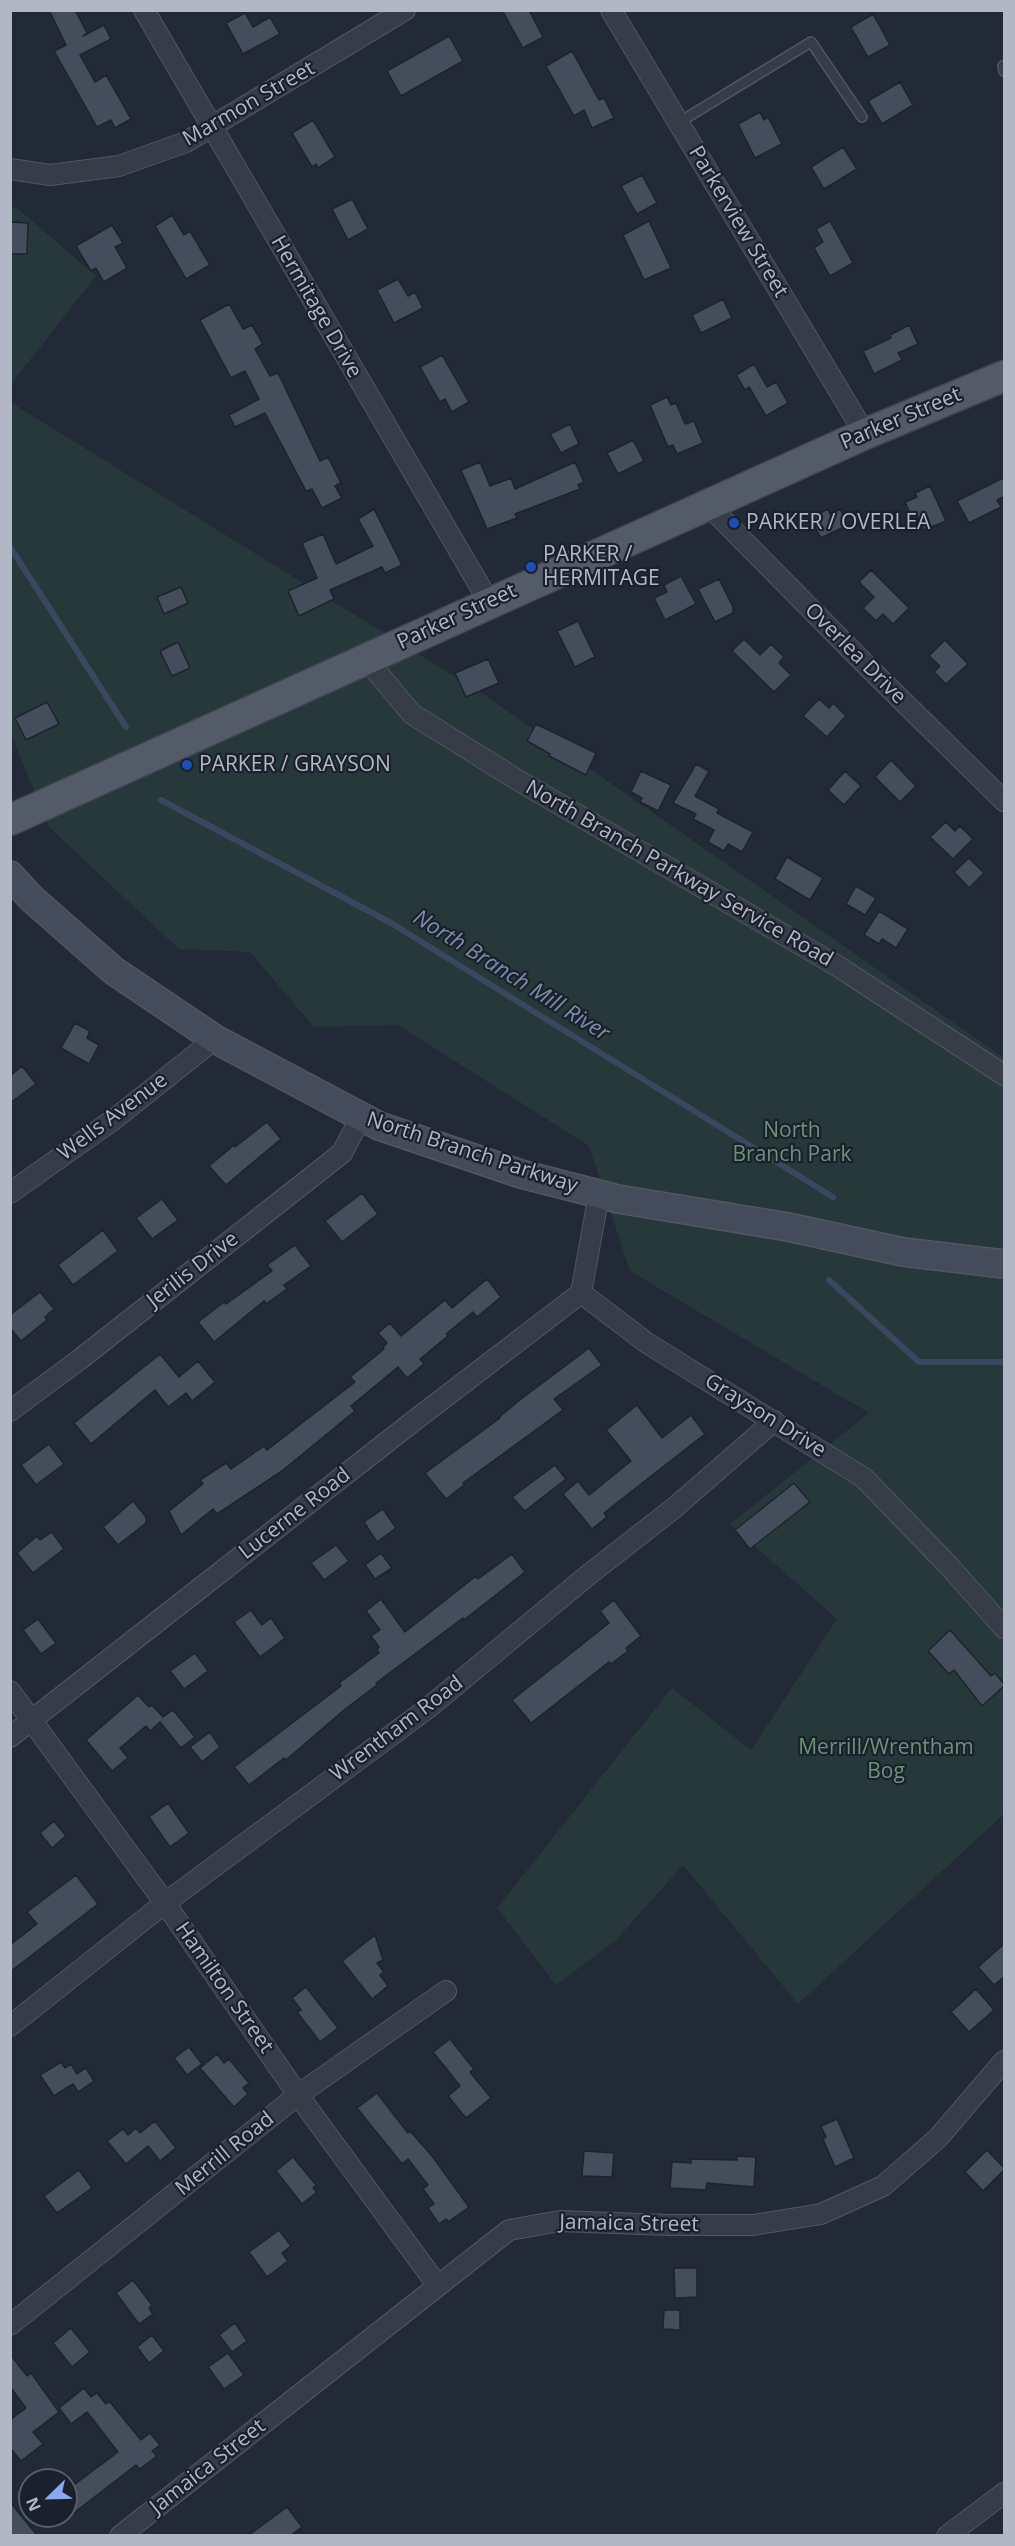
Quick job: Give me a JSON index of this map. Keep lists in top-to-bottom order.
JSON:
{
  "streets": {
    "main road": ["Parker Street"],
    "street": [
      "Marmon Street",
      "Parkerview Street",
      "Hermitage Drive",
      "Overlea Drive",
      "North Branch Parkway Service Road",
      "Wells Avenue",
      "North Branch Parkway",
      "Jerilis Drive",
      "Grayson Drive",
      "Lucerne Road",
      "Wrentham Road",
      "Hamilton Street",
      "Merrill Road",
      "Jamaica Street"
    ]
  },
  "crossings": [
    ["Marmon Street", "Hermitage Drive"],
    ["Parkerview Street", "Parker Street"],
    ["Hermitage Drive", "Parker Street"],
    ["Parker Street", "Overlea Drive"],
    ["Parker Street", "North Branch Parkway Service Road"],
    ["Wells Avenue", "North Branch Parkway"],
    ["North Branch Parkway", "Jerilis Drive"],
    ["Grayson Drive", "Lucerne Road"],
    ["Grayson Drive", "Wrentham Road"],
    ["Lucerne Road", "Hamilton Street"],
    ["Wrentham Road", "Hamilton Street"],
    ["Hamilton Street", "Merrill Road"],
    ["Hamilton Street", "Jamaica Street"]
  ],
  "water": ["North Branch Mill River"],
  "parks": ["North Branch Park", "Merrill/Wrentham Bog"],
  "places": ["PARKER / OVERLEA", "PARKER / HERMITAGE", "PARKER / GRAYSON"],
  "north": "bottom left"
}
